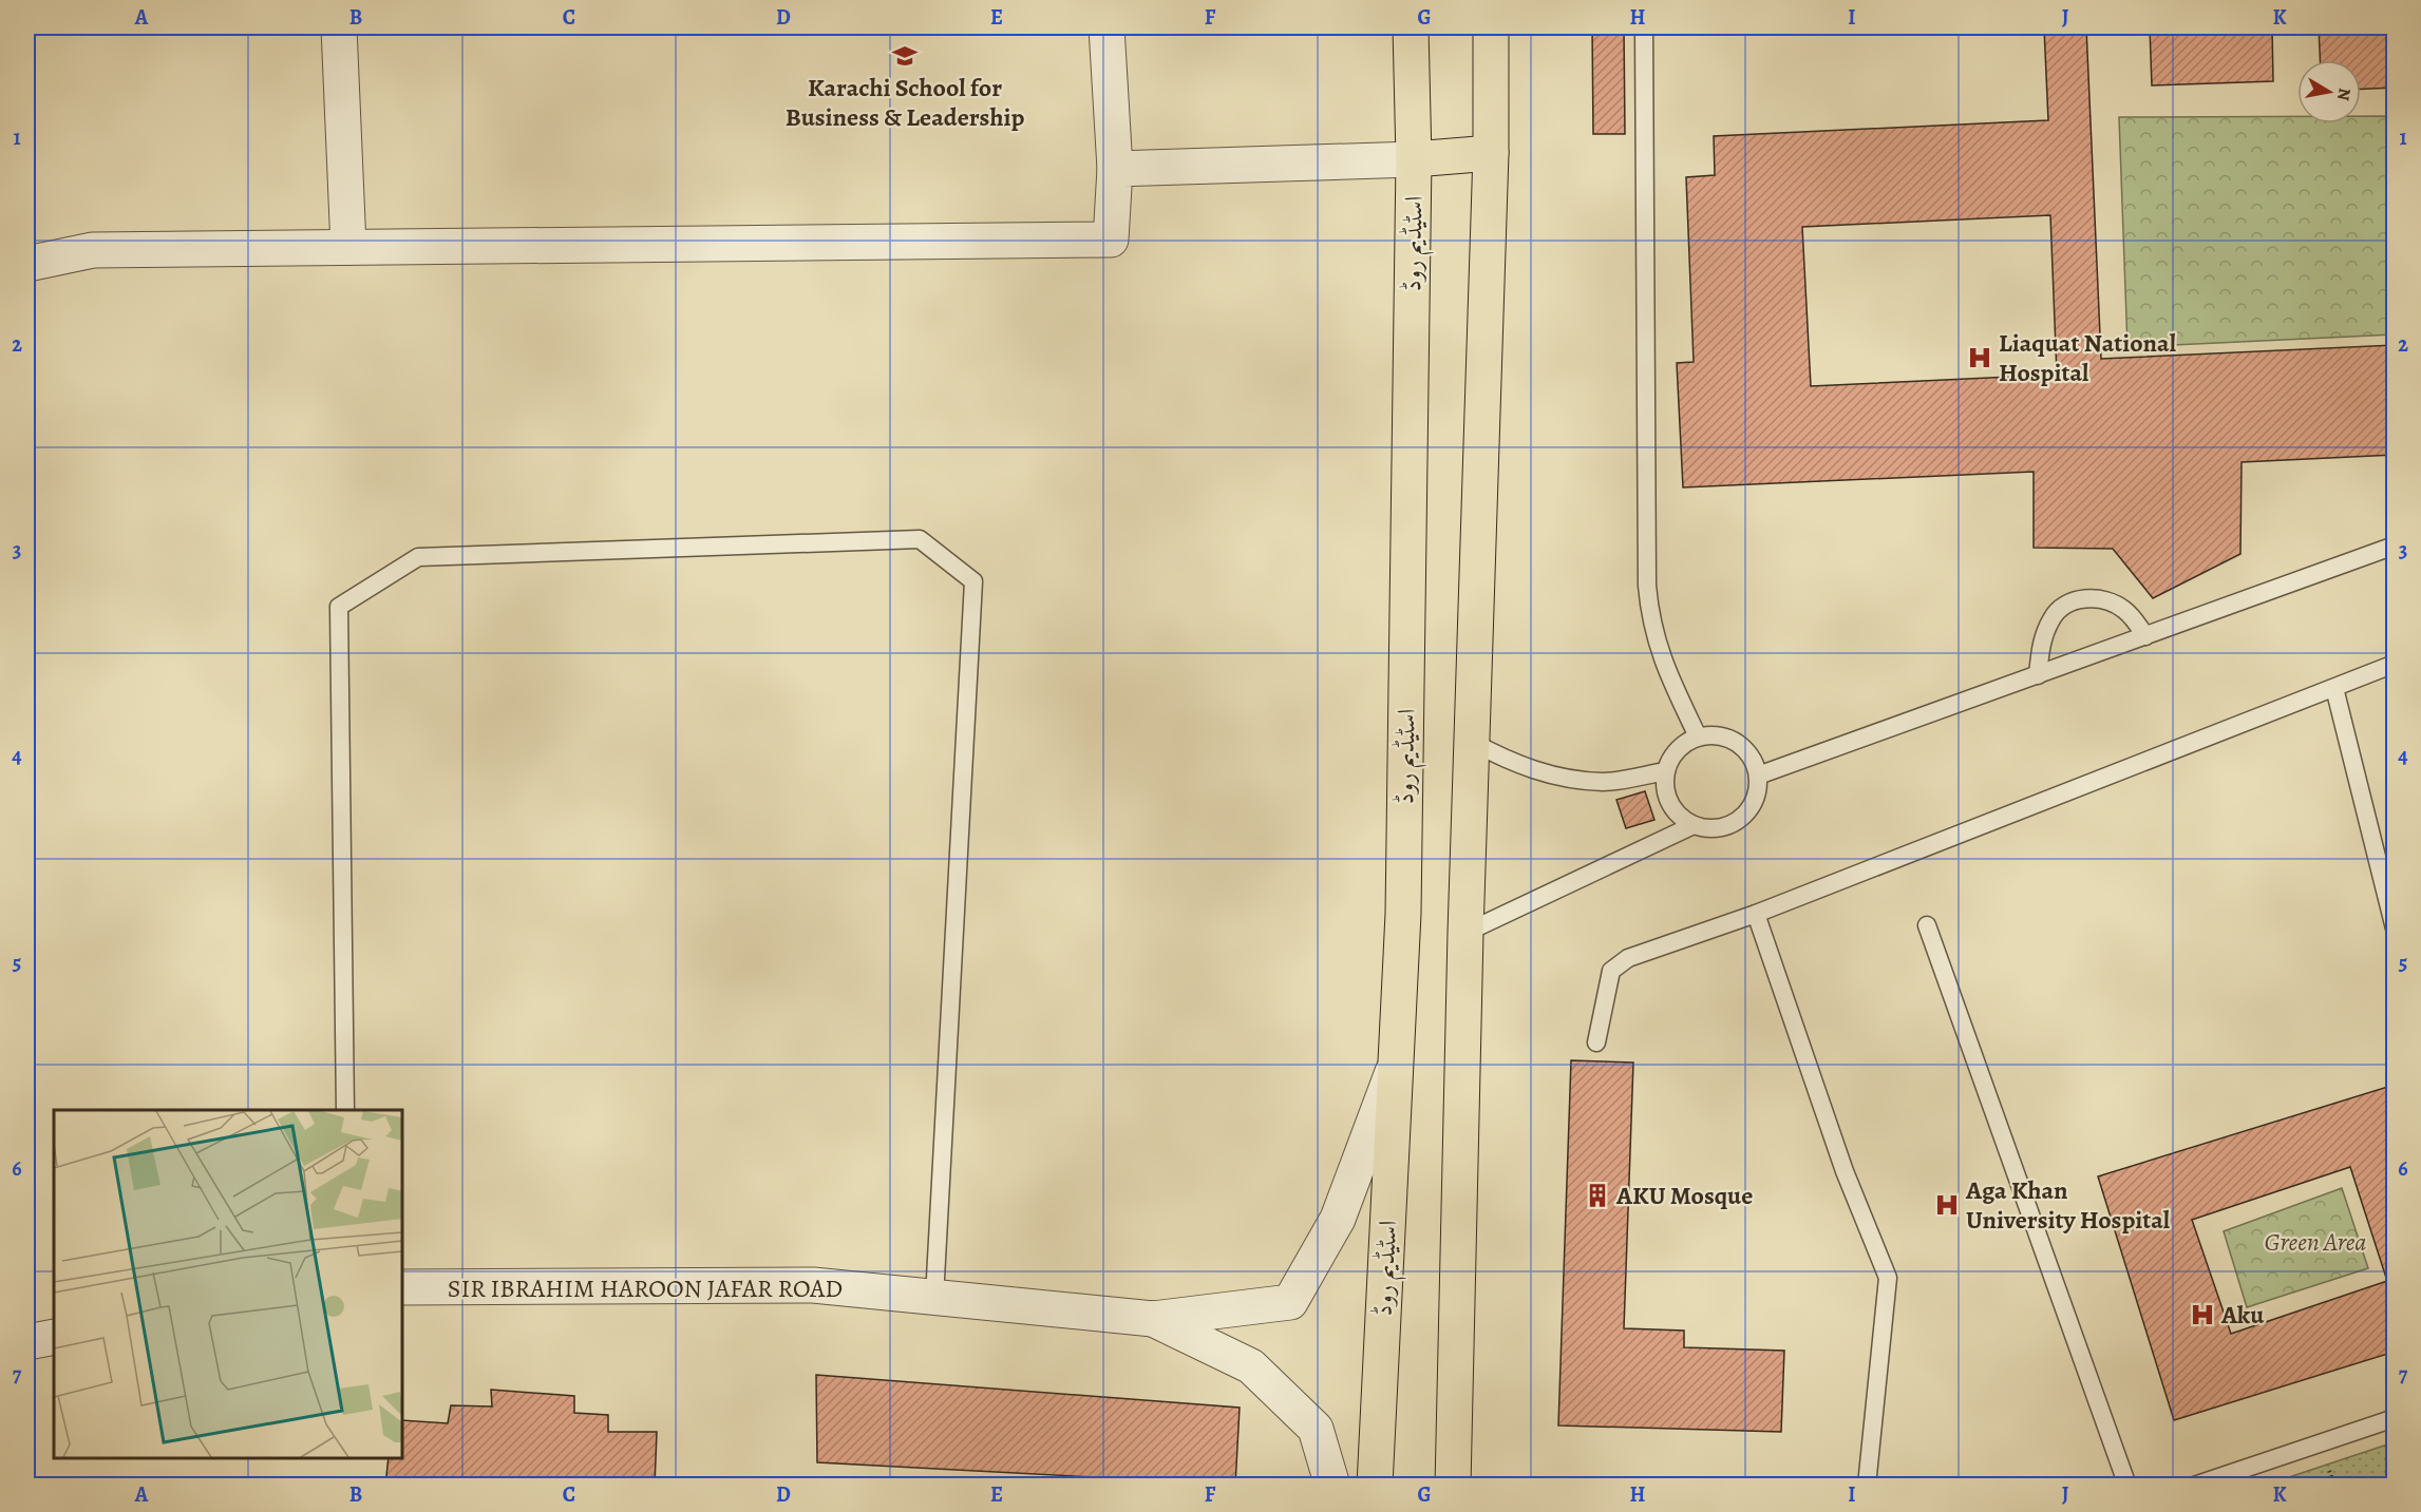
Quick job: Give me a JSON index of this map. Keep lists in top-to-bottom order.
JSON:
{
  "streets": {
    "main road": ["اسٹیڈیم روڈ"],
    "street": ["SIR IBRAHIM HAROON JAFAR ROAD"]
  },
  "parks": ["Green Area"],
  "places": {
    "school or university": ["Karachi School for Business & Leadership"],
    "hospital": ["Liaquat National Hospital", "Aga Khan University Hospital", "Aku"],
    "building": ["AKU Mosque"]
  },
  "north": "right",
  "grid": {
    "columns": [
      "A",
      "B",
      "C",
      "D",
      "E",
      "F",
      "G",
      "H",
      "I",
      "J",
      "K"
    ],
    "rows": [
      "1",
      "2",
      "3",
      "4",
      "5",
      "6",
      "7"
    ]
  }
}
